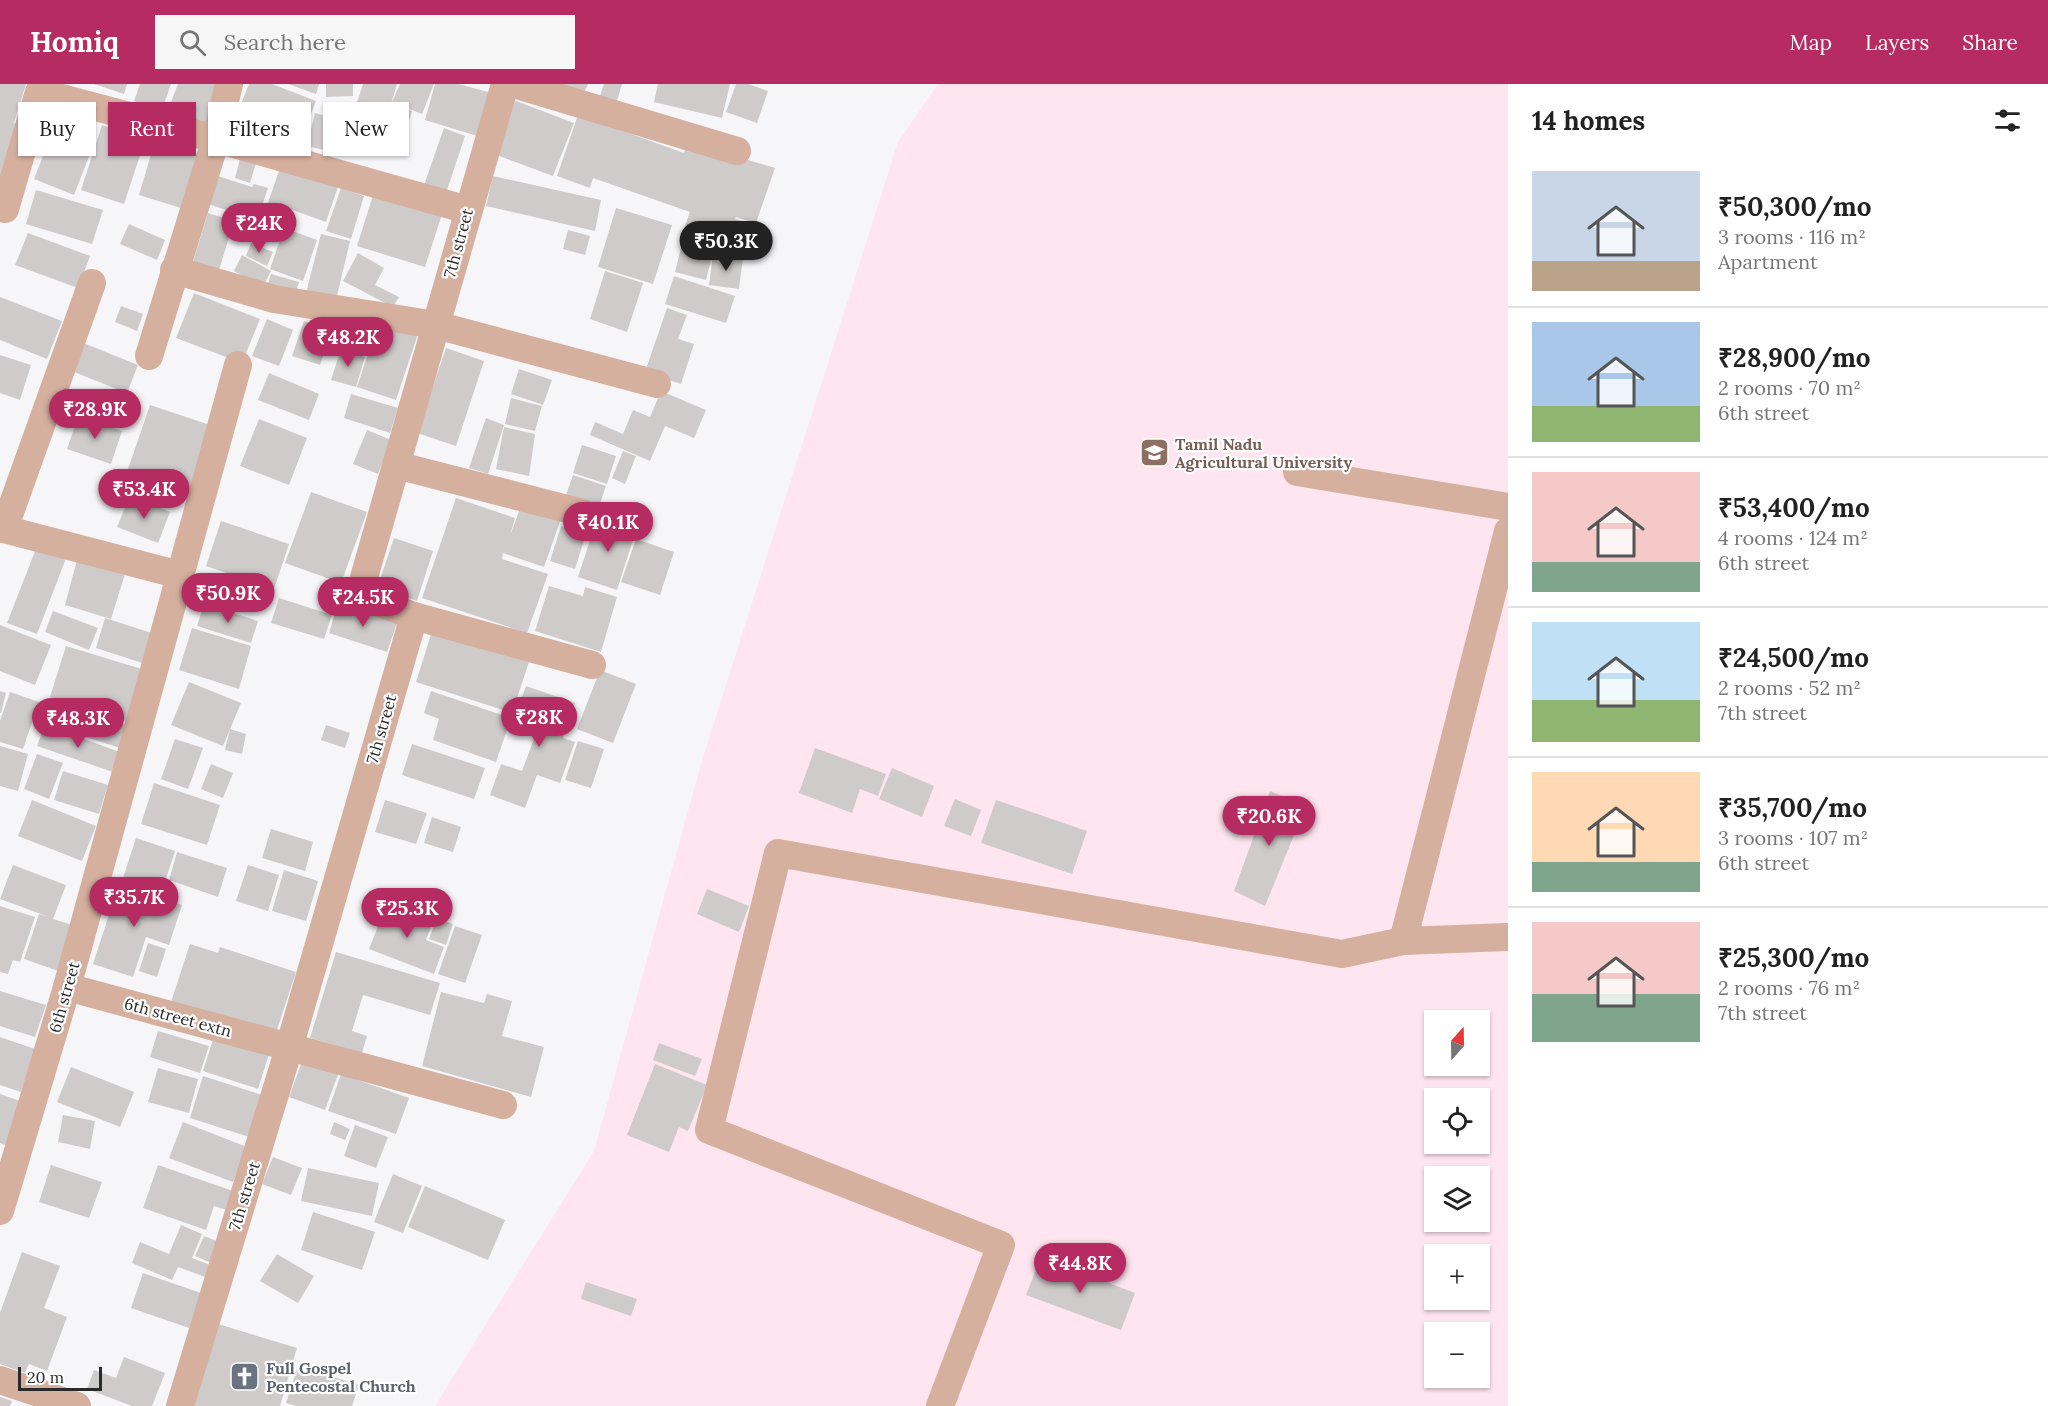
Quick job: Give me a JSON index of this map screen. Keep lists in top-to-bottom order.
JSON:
{
  "streets": {
    "street": ["7th street", "6th street", "6th street extn"]
  },
  "crossings": [
    ["7th street", "6th street extn"],
    ["6th street", "6th street extn"]
  ],
  "places": {
    "school or university": ["Tamil Nadu Agricultural University"],
    "church": ["Full Gospel Pentecostal Church"]
  },
  "scale_bar": "20 m",
  "north": "top",
  "page": {
    "header": "Homiq",
    "search": "Search here",
    "nav": ["Map", "Layers", "Share"],
    "heading": "14 homes",
    "chip": [
      "Buy",
      "Rent",
      "Filters",
      "New"
    ],
    "list": [
      {
        "name": "₹50,300/mo",
        "note": "3 rooms · 116 m² · Apartment"
      },
      {
        "name": "₹28,900/mo",
        "note": "2 rooms · 70 m² · 6th street"
      },
      {
        "name": "₹53,400/mo",
        "note": "4 rooms · 124 m² · 6th street"
      },
      {
        "name": "₹24,500/mo",
        "note": "2 rooms · 52 m² · 7th street"
      },
      {
        "name": "₹35,700/mo",
        "note": "3 rooms · 107 m² · 6th street"
      },
      {
        "name": "₹25,300/mo",
        "note": "2 rooms · 76 m² · 7th street"
      }
    ],
    "price": [
      "₹24K",
      "₹50.3K",
      "₹48.2K",
      "₹28.9K",
      "₹53.4K",
      "₹40.1K",
      "₹50.9K",
      "₹24.5K",
      "₹28K",
      "₹48.3K",
      "₹20.6K",
      "₹35.7K",
      "₹25.3K",
      "₹44.8K"
    ],
    "map_buttons": ["+", "−"],
    "scale": "20 m"
  }
}
